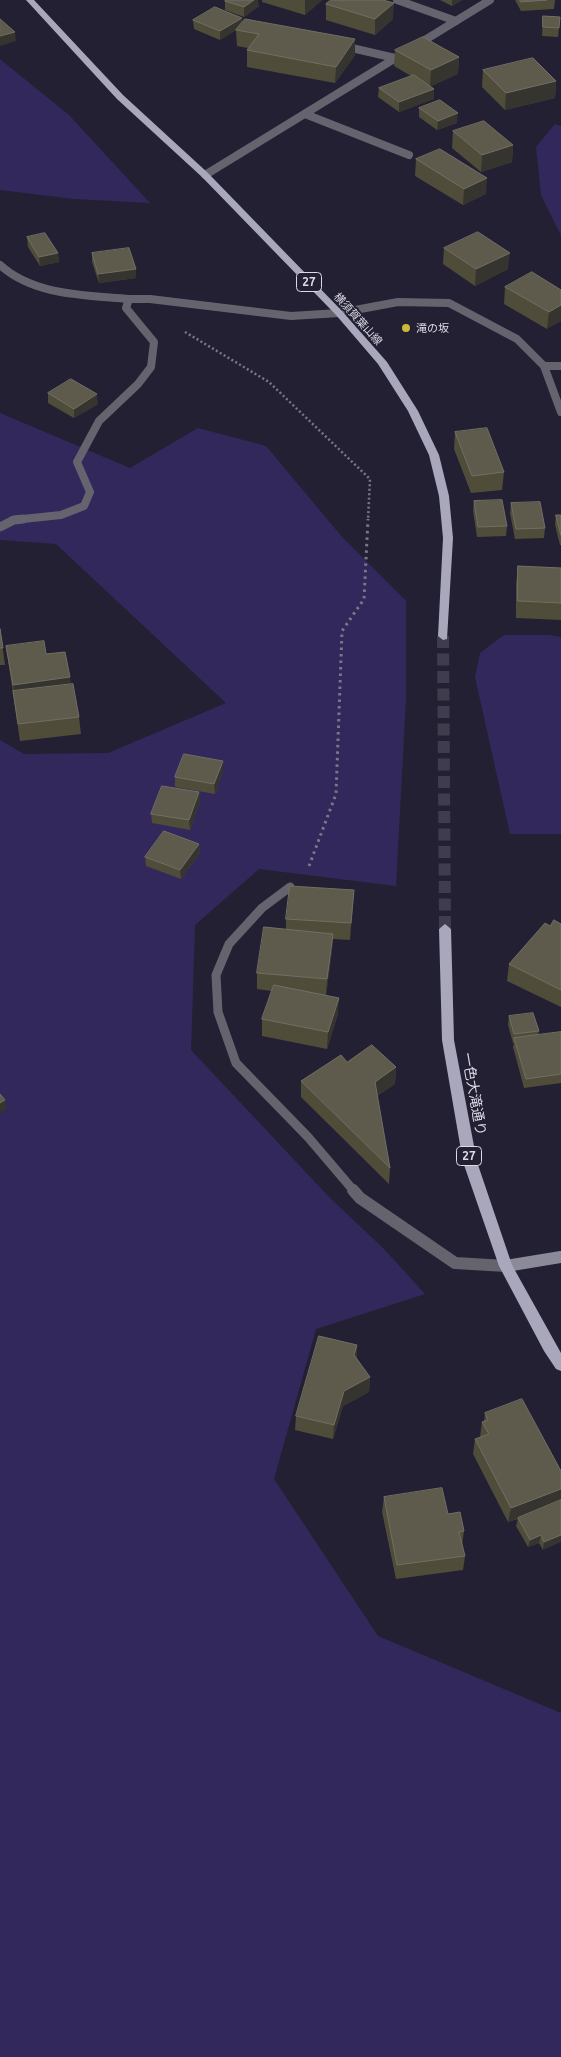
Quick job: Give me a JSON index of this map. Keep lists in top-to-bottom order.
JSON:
{
  "streets": {
    "main road": ["27", "横須賀葉山線", "一色大滝通り"]
  },
  "places": ["滝の坂"]
}
